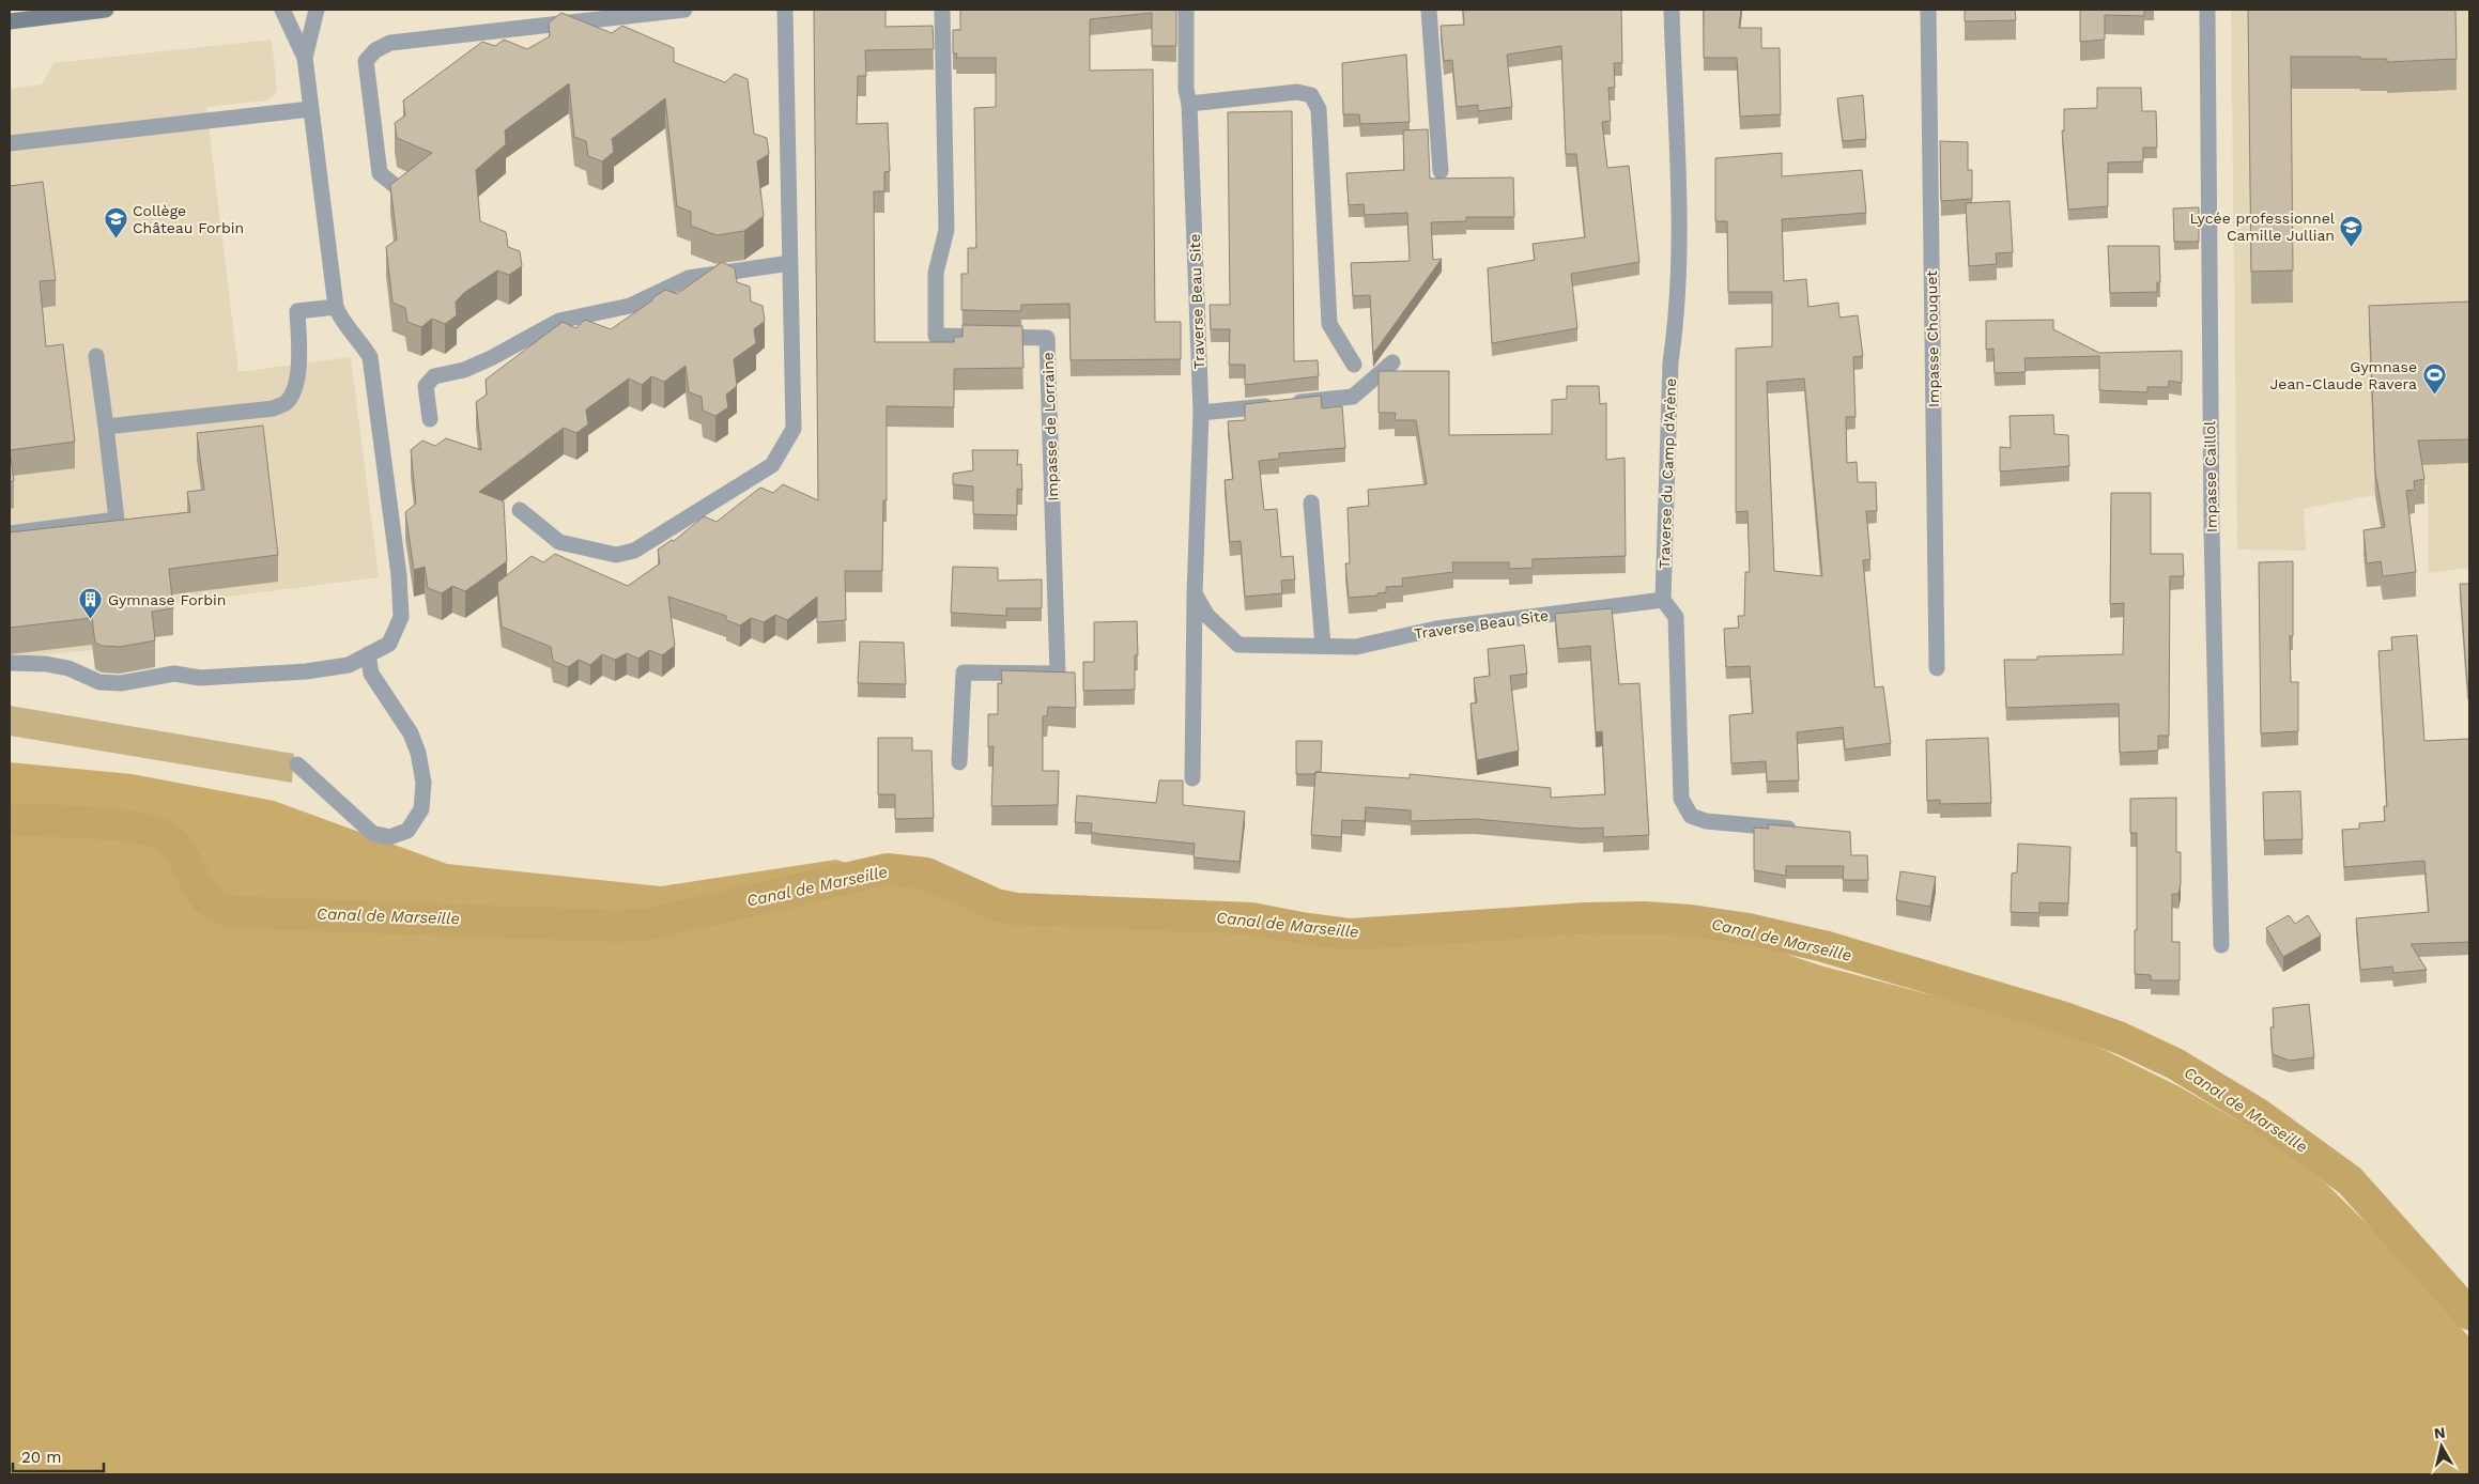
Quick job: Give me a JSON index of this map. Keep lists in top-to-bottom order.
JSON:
{
  "streets": {
    "street": [
      "Traverse Beau Site",
      "Impasse Chouquet",
      "Impasse de Lorraine",
      "Traverse du Camp d'Arène",
      "Impasse Caillol"
    ]
  },
  "crossings": [
    ["Traverse Beau Site", "Traverse du Camp d'Arène"]
  ],
  "water": ["Canal de Marseille"],
  "places": {
    "school or university": ["Collège Château Forbin", "Lycée professionnel Camille Jullian"],
    "sports": ["Gymnase Jean-Claude Ravera"],
    "building": ["Gymnase Forbin"]
  },
  "scale_bar": "20 m",
  "north": "top"
}
